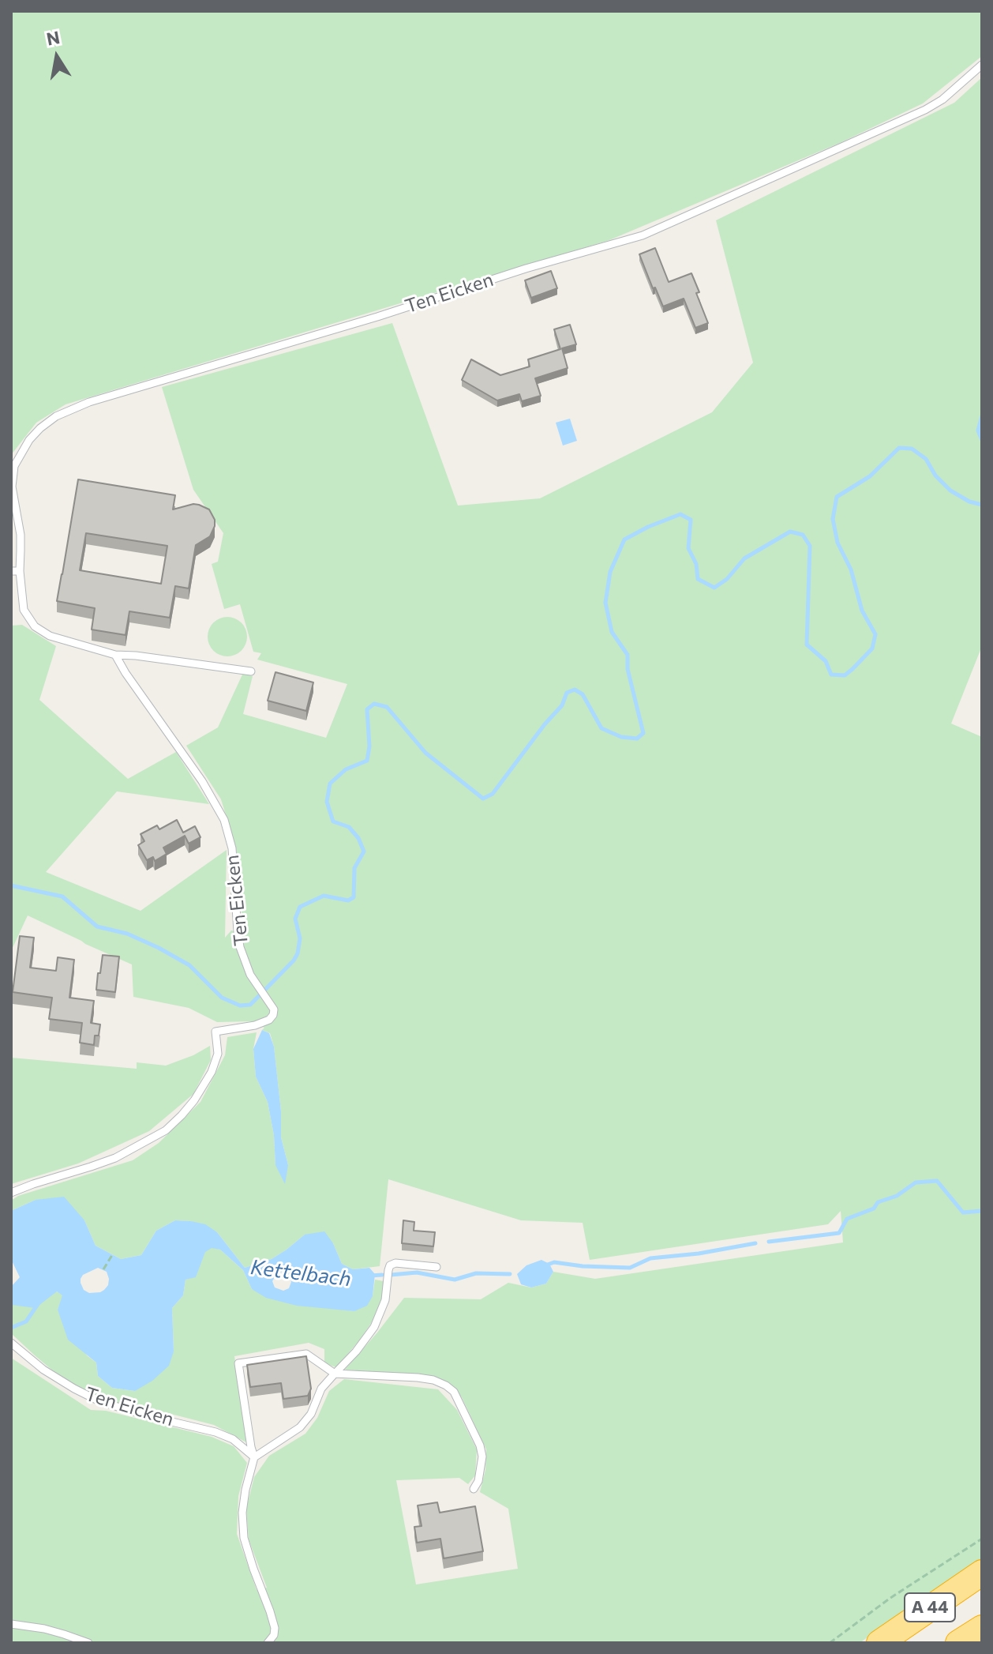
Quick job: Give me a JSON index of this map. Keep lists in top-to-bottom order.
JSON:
{
  "streets": {
    "highway": ["A 44"],
    "lane": ["Ten Eicken"]
  },
  "water": ["Kettelbach"],
  "north": "top"
}
